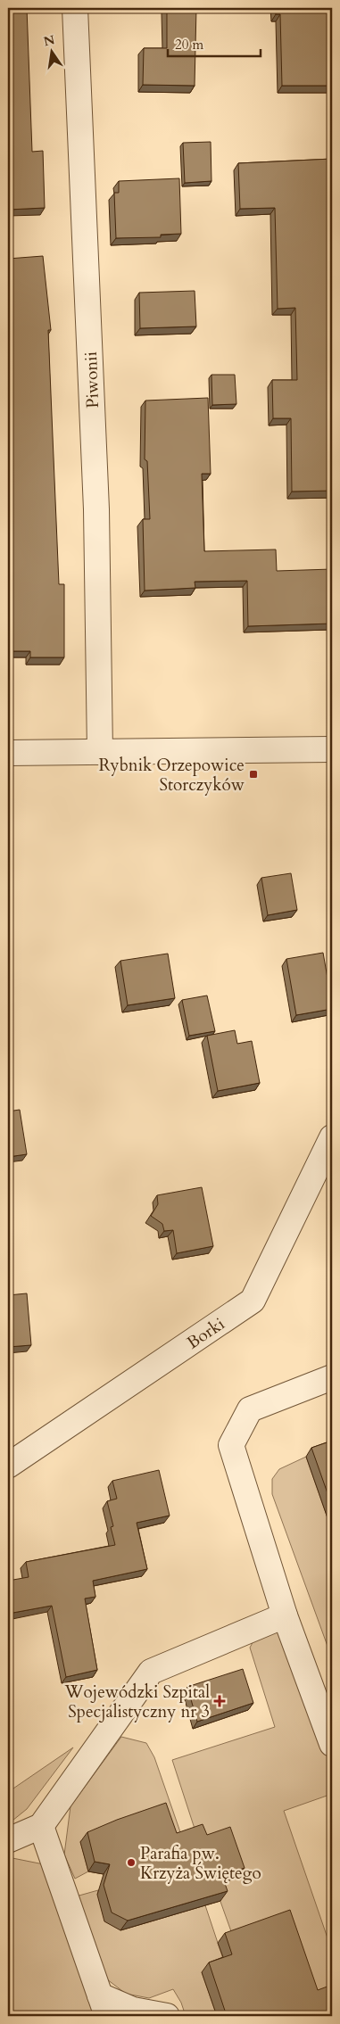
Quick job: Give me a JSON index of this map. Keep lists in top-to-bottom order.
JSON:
{
  "streets": {
    "street": ["Piwonii", "Borki"]
  },
  "places": {
    "transit": ["Rybnik Orzepowice Storczyków"],
    "health": ["Wojewódzki Szpital Specjalistyczny nr 3"],
    "other": ["Parafia pw. Krzyża Świętego"]
  },
  "scale_bar": "20 m",
  "north": "top"
}
